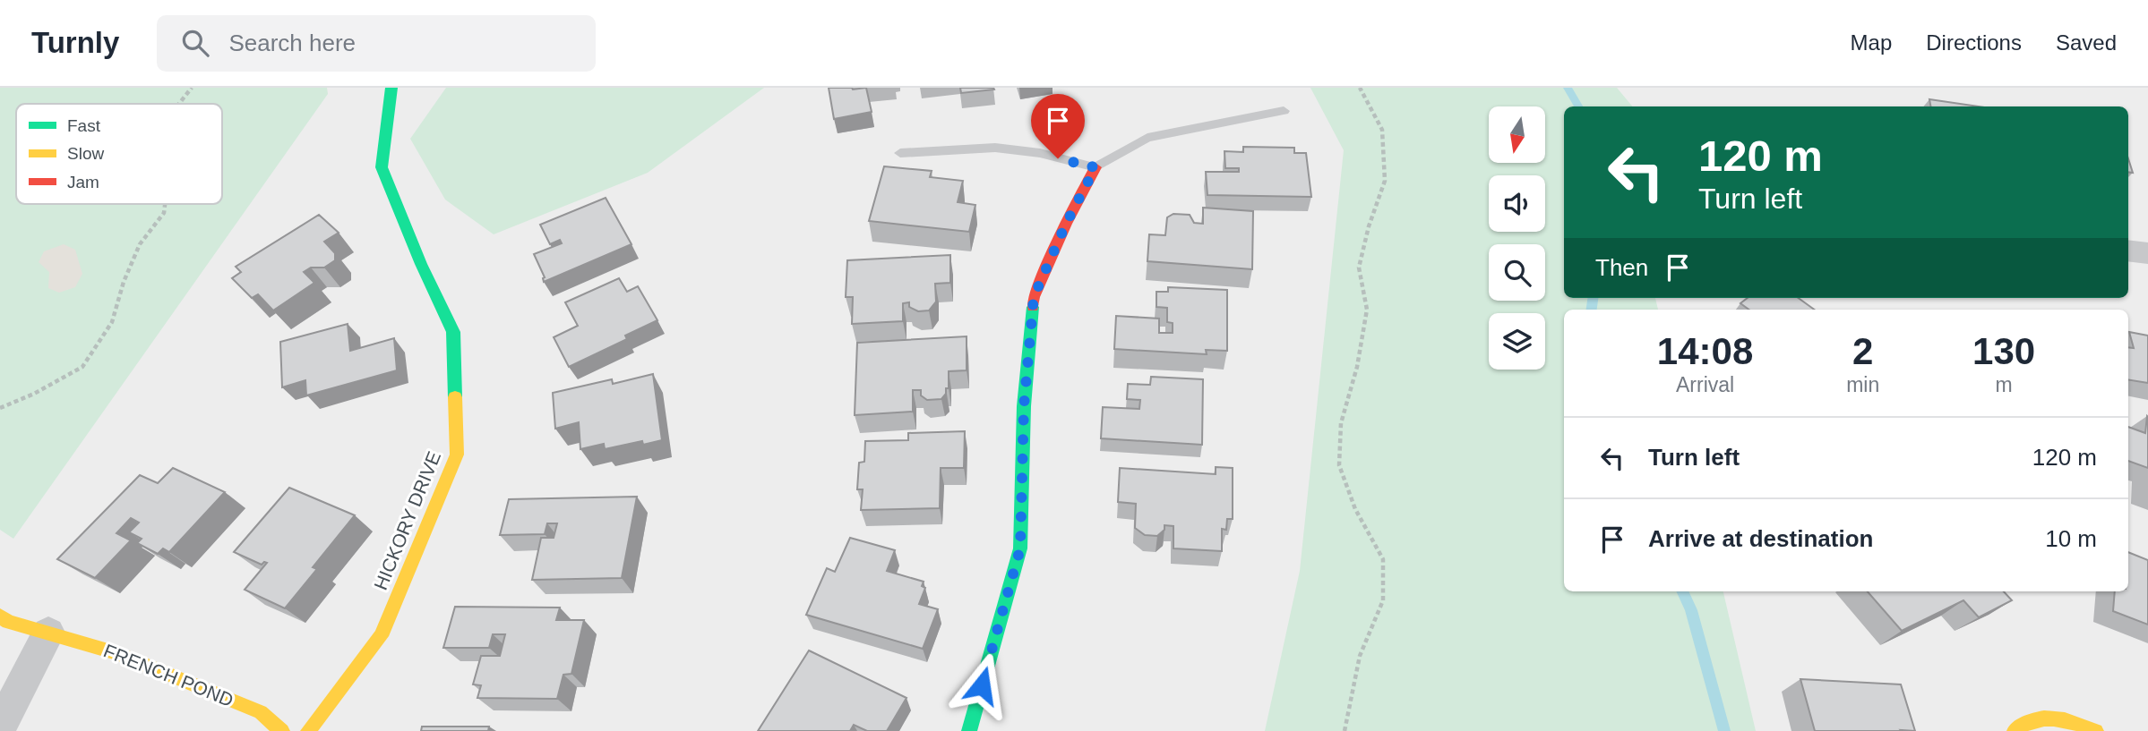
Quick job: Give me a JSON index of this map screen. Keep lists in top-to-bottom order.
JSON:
{
  "streets": {
    "street": ["HICKORY DRIVE", "FRENCH POND"]
  },
  "legend": ["Fast", "Slow", "Jam"],
  "north": "bottom",
  "page": {
    "header": "Turnly",
    "search": "Search here",
    "nav": ["Map", "Directions", "Saved"],
    "turn": ["120 m", "Turn left"],
    "then": "Then",
    "eta": [
      "14:08",
      "Arrival",
      "2",
      "min",
      "130",
      "m"
    ],
    "list": [
      {
        "name": "Turn left",
        "value": "120 m"
      },
      {
        "name": "Arrive at destination",
        "value": "10 m"
      }
    ]
  }
}
